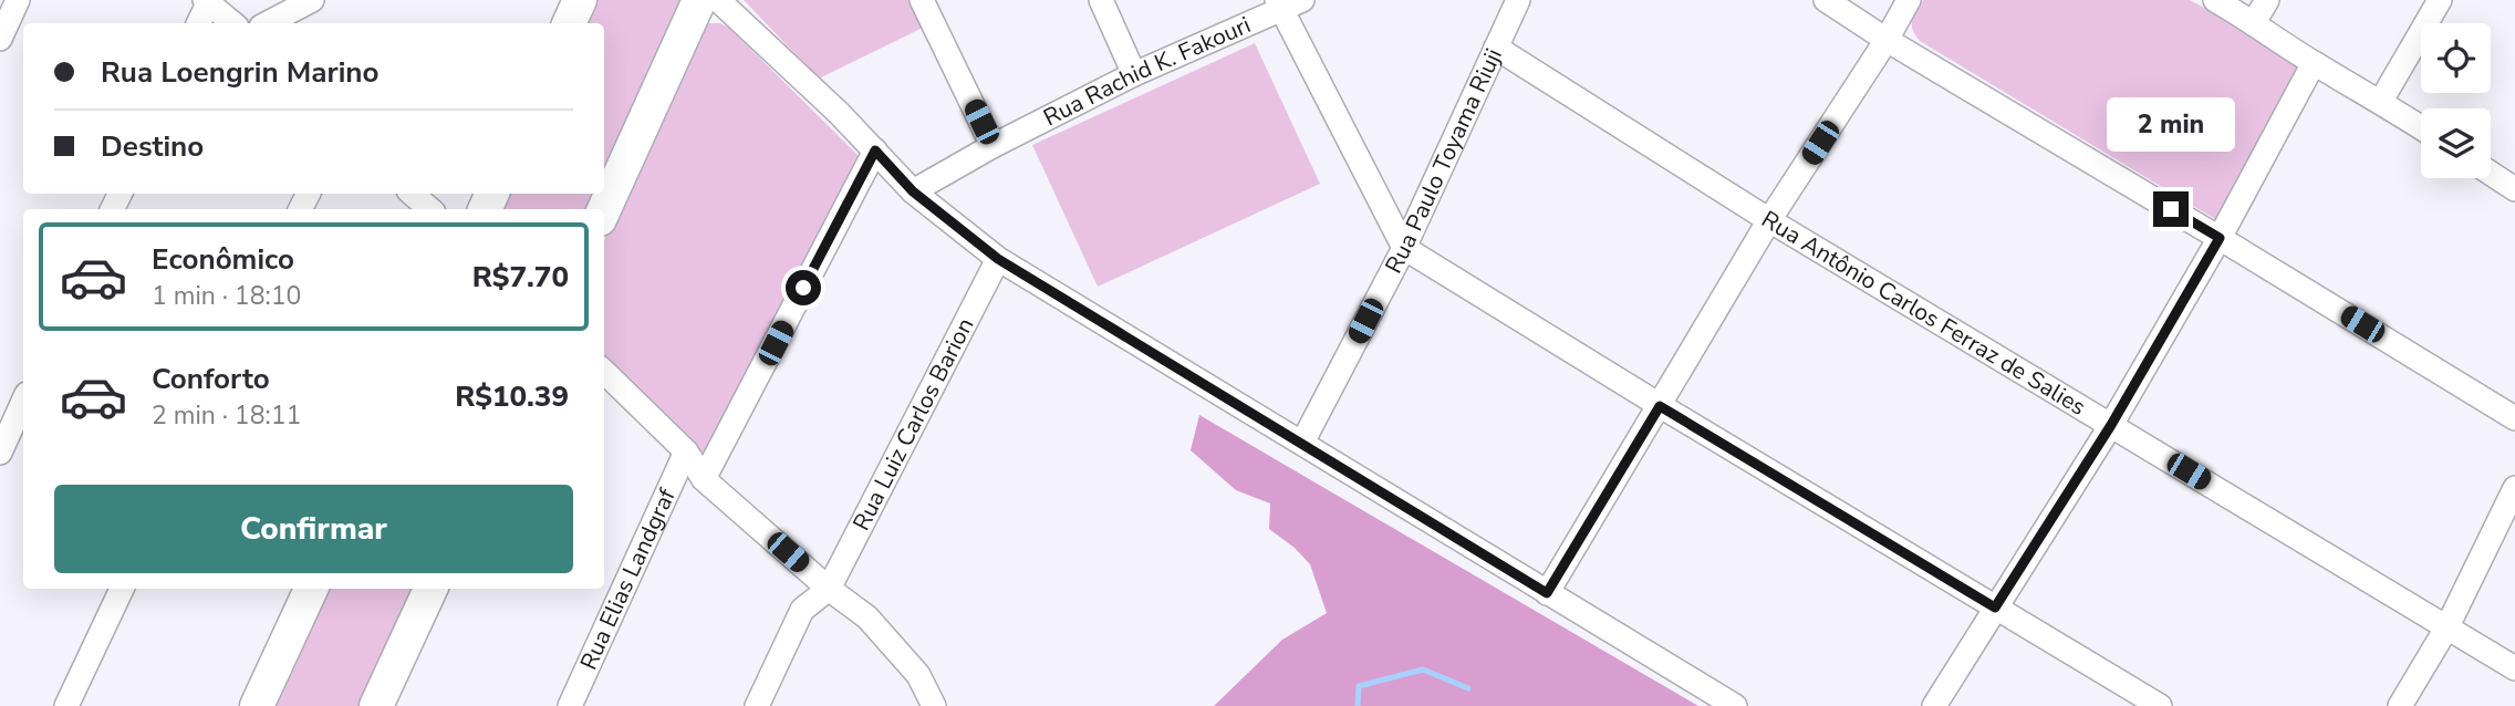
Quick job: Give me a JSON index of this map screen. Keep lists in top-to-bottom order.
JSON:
{
  "streets": {
    "street": [
      "Rua Rachid K. Fakouri",
      "Rua Paulo Toyama Riuji",
      "Rua Antônio Carlos Ferraz de Salies",
      "Rua Luiz Carlos Barion",
      "Rua Elias Landgraf"
    ]
  },
  "crossings": [
    ["Rua Paulo Toyama Riuji", "Rua Antônio Carlos Ferraz de Salies"]
  ],
  "page": {
    "banner": ["Rua Loengrin Marino", "Destino"],
    "bubble": "2 min",
    "list": [
      {
        "name": "Econômico",
        "note": "1 min · 18:10",
        "value": "R$7.70"
      },
      {
        "name": "Conforto",
        "note": "2 min · 18:11",
        "value": "R$10.39"
      }
    ],
    "buttons": "Confirmar"
  }
}
